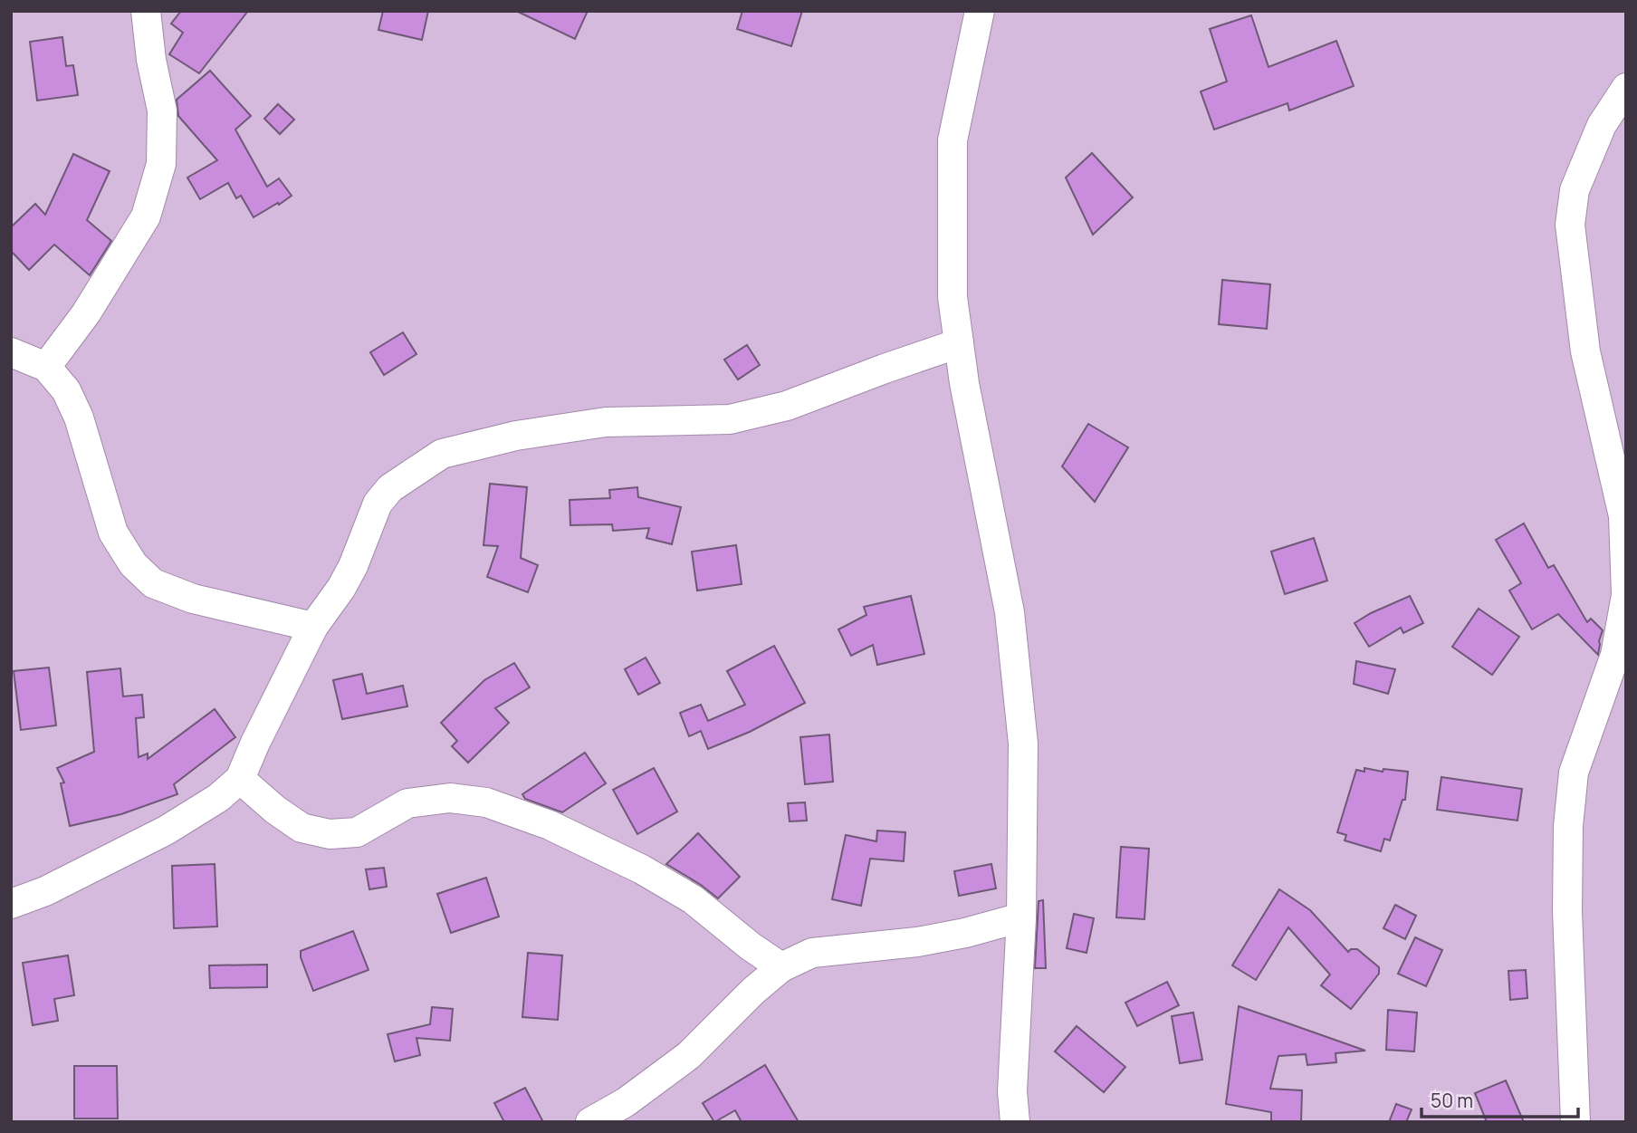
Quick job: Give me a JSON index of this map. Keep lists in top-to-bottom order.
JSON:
{
  "scale_bar": "50 m"
}
